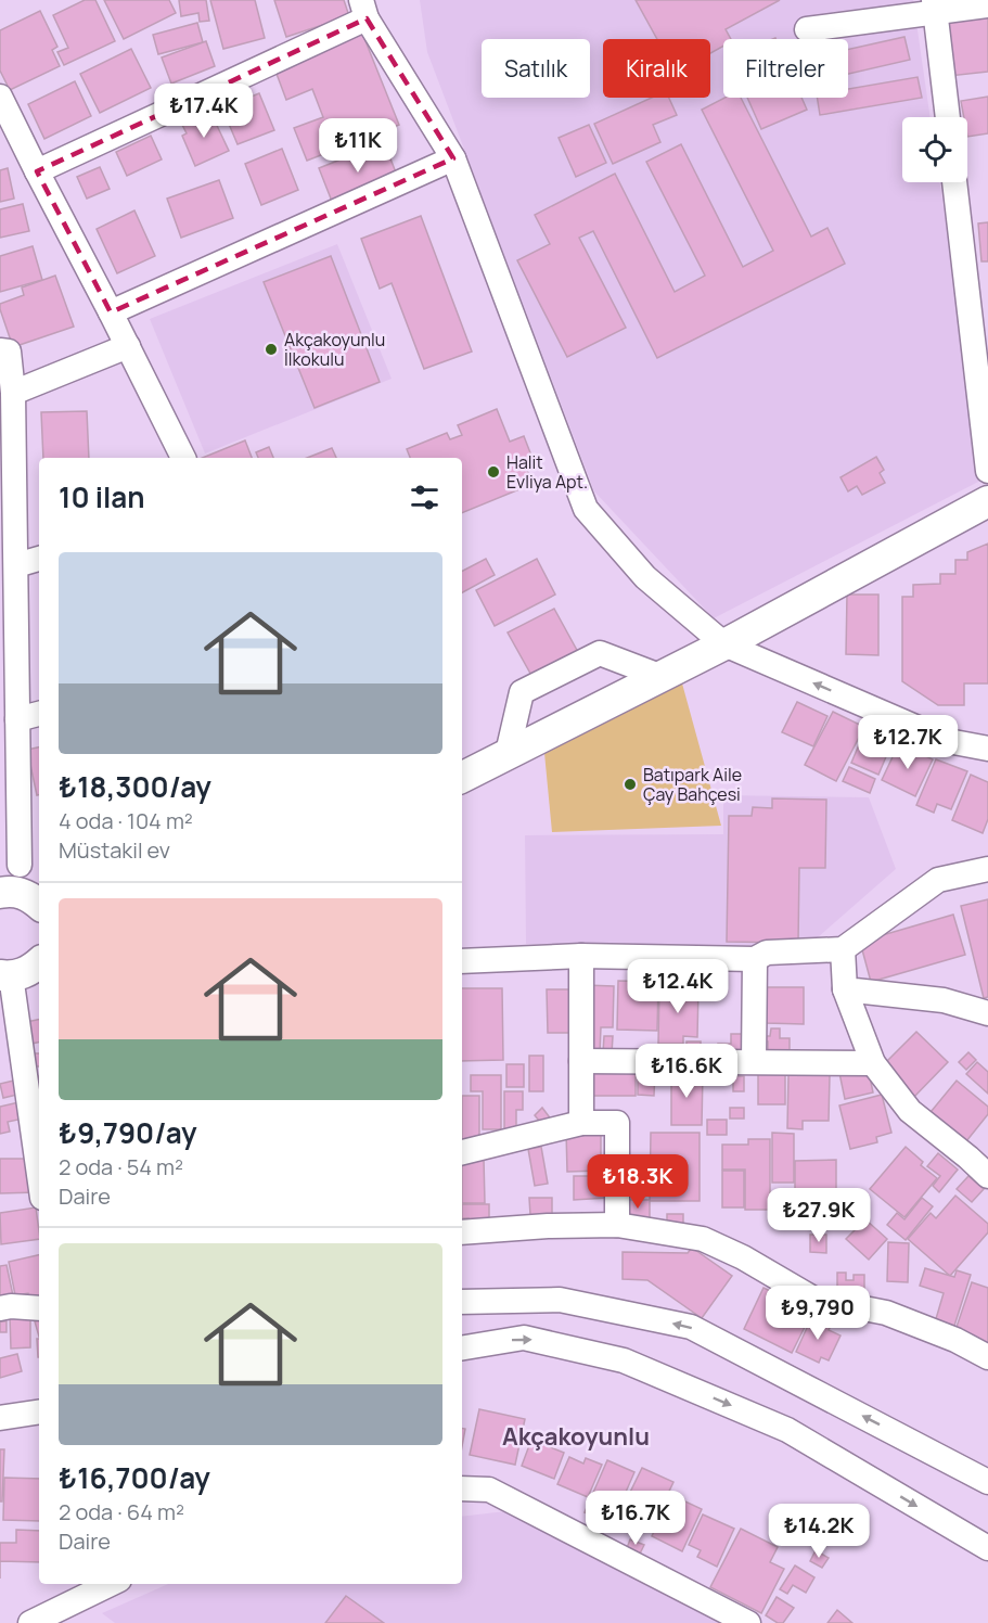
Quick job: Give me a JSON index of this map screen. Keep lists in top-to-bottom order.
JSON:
{
  "districts": ["Akçakoyunlu"],
  "places": ["Akçakoyunlu İlkokulu", "Halit Evliya Apt.", "Batıpark Aile Çay Bahçesi"],
  "page": {
    "chip": ["Satılık", "Kiralık", "Filtreler"],
    "price": [
      "₺17.4K",
      "₺11K",
      "₺12.7K",
      "₺12.4K",
      "₺16.6K",
      "₺18.3K",
      "₺27.9K",
      "₺9,790",
      "₺16.7K",
      "₺14.2K"
    ],
    "heading": "10 ilan",
    "list": [
      {
        "name": "₺18,300/ay",
        "note": "4 oda · 104 m² · Müstakil ev"
      },
      {
        "name": "₺9,790/ay",
        "note": "2 oda · 54 m² · Daire"
      },
      {
        "name": "₺16,700/ay",
        "note": "2 oda · 64 m² · Daire"
      }
    ]
  }
}
